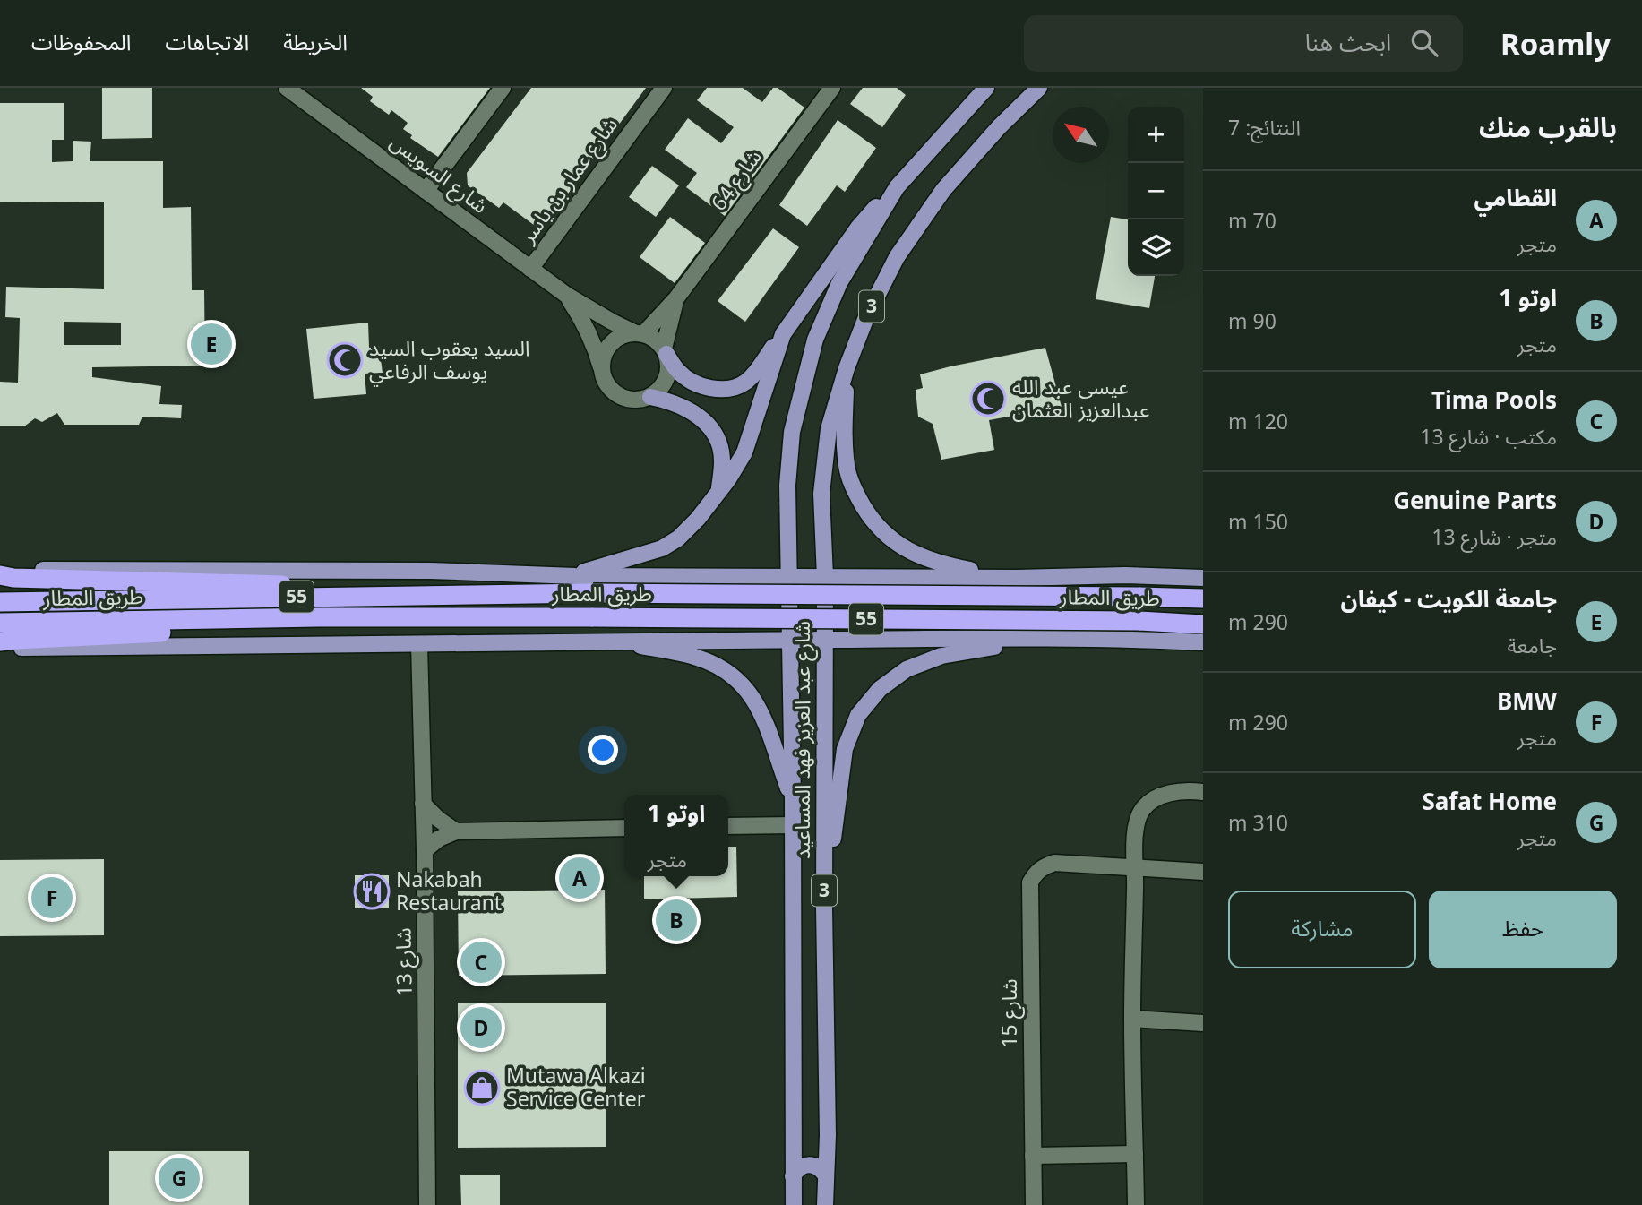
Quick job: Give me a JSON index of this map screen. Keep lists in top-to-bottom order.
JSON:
{
  "streets": {
    "highway": ["طريق المطار", "55"],
    "main road": ["3", "شارع عبد العزيز فهد المساعيد"],
    "street": [
      "شارع السويس",
      "شارع عمار بن ياسر",
      "شارع 64",
      "شارع 13",
      "شارع 15"
    ]
  },
  "crossings": [
    ["شارع السويس", "شارع عمار بن ياسر"],
    ["شارع السويس", "شارع 64"],
    ["3", "طريق المطار"],
    ["3", "شارع عبد العزيز فهد المساعيد"],
    ["طريق المطار", "شارع عبد العزيز فهد المساعيد"],
    ["طريق المطار", "شارع 13"]
  ],
  "places": {
    "mosque": ["السيد يعقوب السيد يوسف الرفاعي", "عيسى عبد الله عبدالعزيز العثمان"],
    "restaurant": ["Nakabah Restaurant"],
    "shop": ["Mutawa Alkazi Service Center"]
  },
  "north": "top left",
  "page": {
    "header": "Roamly",
    "search": "ابحث هنا",
    "nav": ["الخريطة", "الاتجاهات", "المحفوظات"],
    "heading": ["بالقرب منك", "النتائج: 7"],
    "map_buttons": ["+", "−"],
    "list": [
      {
        "mark": "A",
        "name": "القطامي",
        "note": "متجر",
        "value": "70 m"
      },
      {
        "mark": "B",
        "name": "اوتو 1",
        "note": "متجر",
        "value": "90 m"
      },
      {
        "mark": "C",
        "name": "Tima Pools",
        "note": "مكتب · شارع 13",
        "value": "120 m"
      },
      {
        "mark": "D",
        "name": "Genuine Parts",
        "note": "متجر · شارع 13",
        "value": "150 m"
      },
      {
        "mark": "E",
        "name": "جامعة الكويت - كيفان",
        "note": "جامعة",
        "value": "290 m"
      },
      {
        "mark": "F",
        "name": "BMW",
        "note": "متجر",
        "value": "290 m"
      },
      {
        "mark": "G",
        "name": "Safat Home",
        "note": "متجر",
        "value": "310 m"
      }
    ],
    "pins": [
      "E",
      "A",
      "F",
      "B",
      "C",
      "D",
      "G"
    ],
    "popup": ["اوتو 1", "متجر"],
    "buttons": ["حفظ", "مشاركة"]
  }
}
